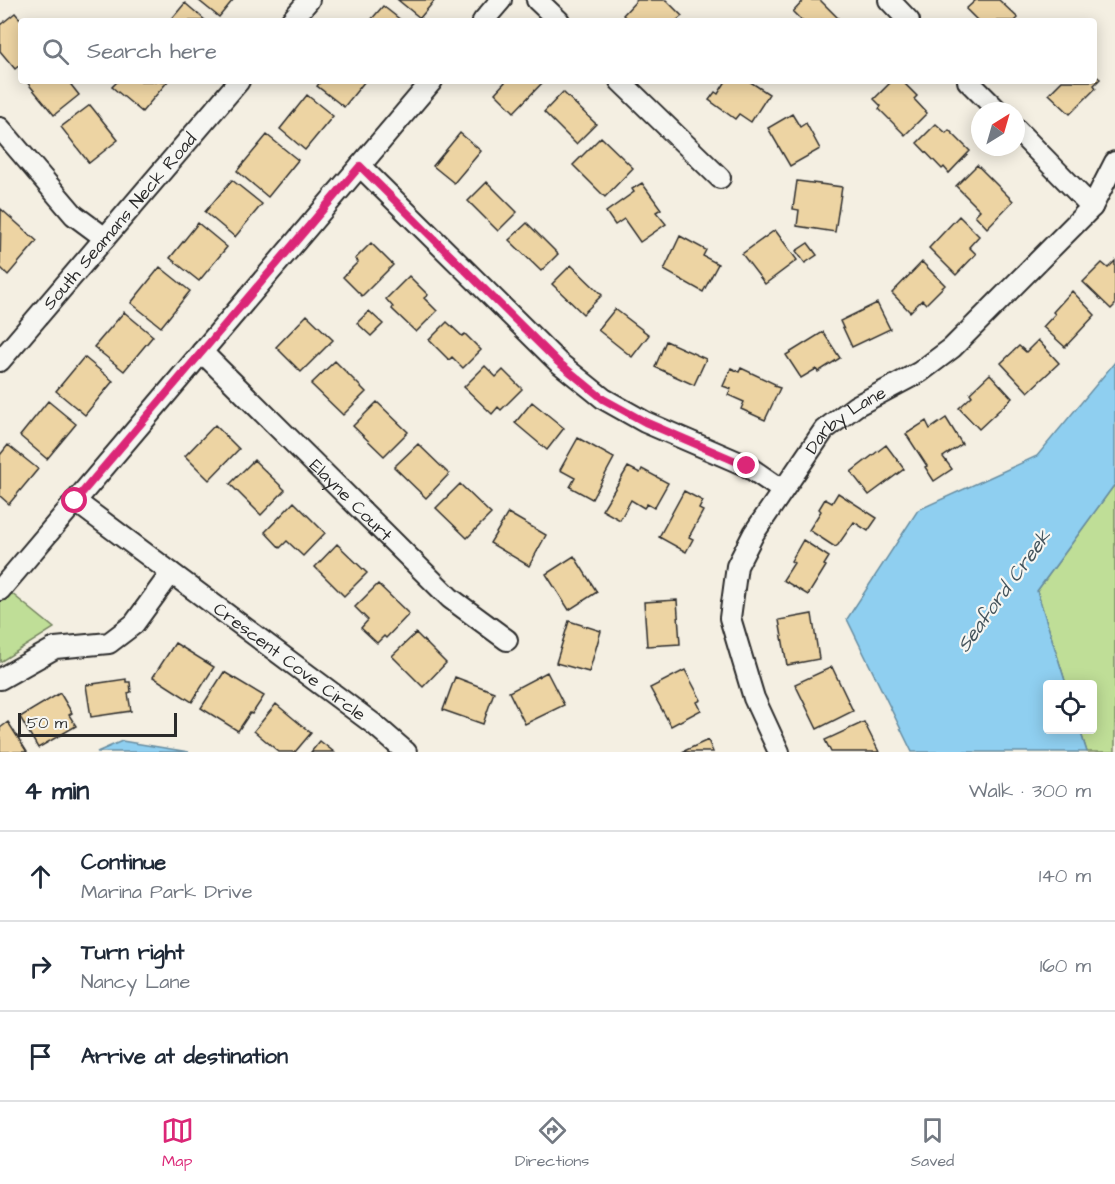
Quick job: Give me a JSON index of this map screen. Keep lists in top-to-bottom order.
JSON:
{
  "streets": {
    "street": [
      "South Seamans Neck Road",
      "Darby Lane",
      "Elayne Court",
      "Crescent Cove Circle"
    ]
  },
  "water": ["Seaford Creek"],
  "scale_bar": "50 m",
  "north": "top right",
  "page": {
    "search": "Search here",
    "scale": "50 m",
    "heading": ["4 min", "Walk · 300 m"],
    "list": [
      ["Continue", "Marina Park Drive", "140 m"],
      ["Turn right", "Nancy Lane", "160 m"],
      "Arrive at destination"
    ],
    "nav": ["Map", "Directions", "Saved"]
  }
}
